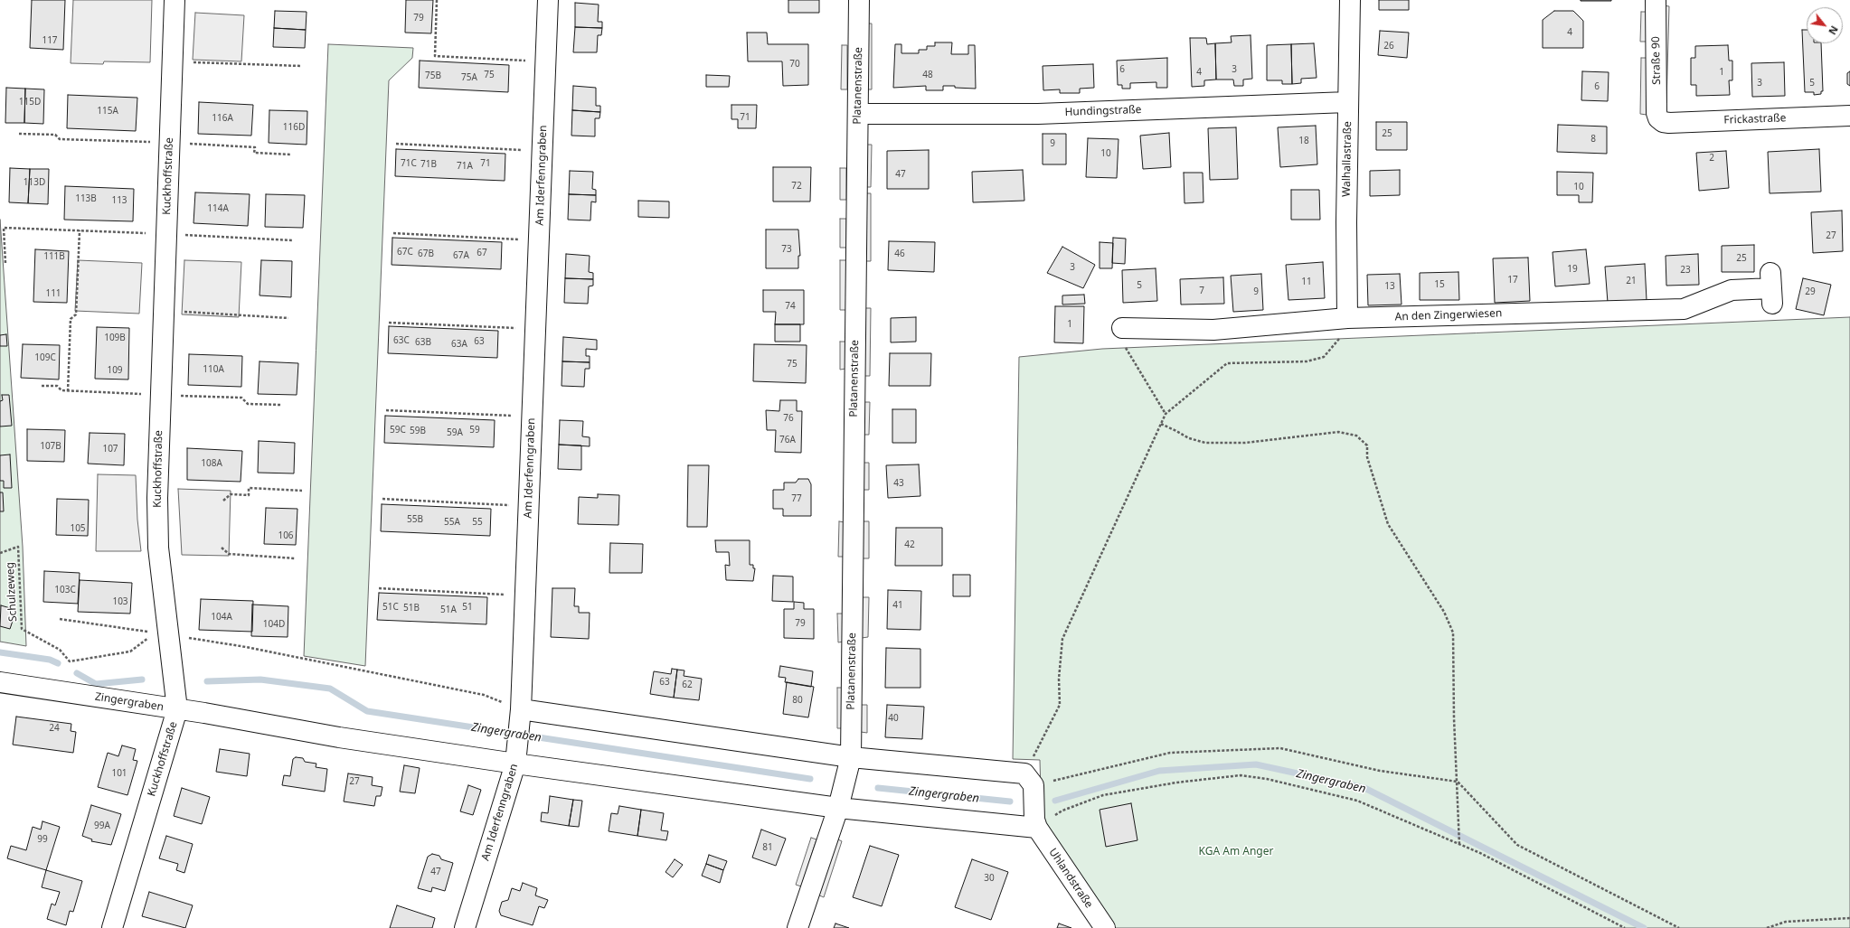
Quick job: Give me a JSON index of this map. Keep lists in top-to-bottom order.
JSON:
{
  "streets": {
    "street": [
      "Straße 90",
      "Platanenstraße",
      "Hundingstraße",
      "Frickastraße",
      "Walhallastraße",
      "Am Iderfenngraben",
      "Kuckhoffstraße",
      "An den Zingerwiesen",
      "Zingergraben",
      "Uhlandstraße"
    ],
    "path": ["Schulzeweg"]
  },
  "crossings": [
    ["Straße 90", "Frickastraße"],
    ["Platanenstraße", "Hundingstraße"],
    ["Hundingstraße", "Walhallastraße"],
    ["Walhallastraße", "An den Zingerwiesen"],
    ["Am Iderfenngraben", "Zingergraben"],
    ["Kuckhoffstraße", "Zingergraben"],
    ["Zingergraben", "Uhlandstraße"]
  ],
  "water": ["Zingergraben"],
  "parks": ["KGA Am Anger"],
  "house_numbers": [
    "79",
    "4",
    "117",
    "26",
    "70",
    "6",
    "3",
    "4",
    "1",
    "75",
    "48",
    "75B",
    "75A",
    "3",
    "5",
    "6",
    "115D",
    "115A",
    "71",
    "116A",
    "116D",
    "25",
    "8",
    "18",
    "9",
    "10",
    "2",
    "71C",
    "71",
    "71B",
    "71A",
    "47",
    "113D",
    "72",
    "10",
    "113B",
    "113",
    "114A",
    "27",
    "73",
    "67C",
    "67",
    "67B",
    "46",
    "67A",
    "111B",
    "25",
    "3",
    "19",
    "23",
    "17",
    "21",
    "11",
    "15",
    "5",
    "13",
    "7",
    "9",
    "29",
    "111",
    "74",
    "1",
    "109B",
    "63C",
    "63",
    "63B",
    "63A",
    "109C",
    "75",
    "110A",
    "109",
    "76",
    "59C",
    "59",
    "59B",
    "59A",
    "76A",
    "107B",
    "107",
    "108A",
    "43",
    "77",
    "55B",
    "55A",
    "55",
    "105",
    "106",
    "42",
    "103C",
    "103",
    "41",
    "51C",
    "51",
    "51B",
    "51A",
    "104A",
    "79",
    "104D",
    "63",
    "62",
    "80",
    "40",
    "24",
    "101",
    "27",
    "99A",
    "99",
    "81",
    "47",
    "30"
  ],
  "north": "bottom right"
}
